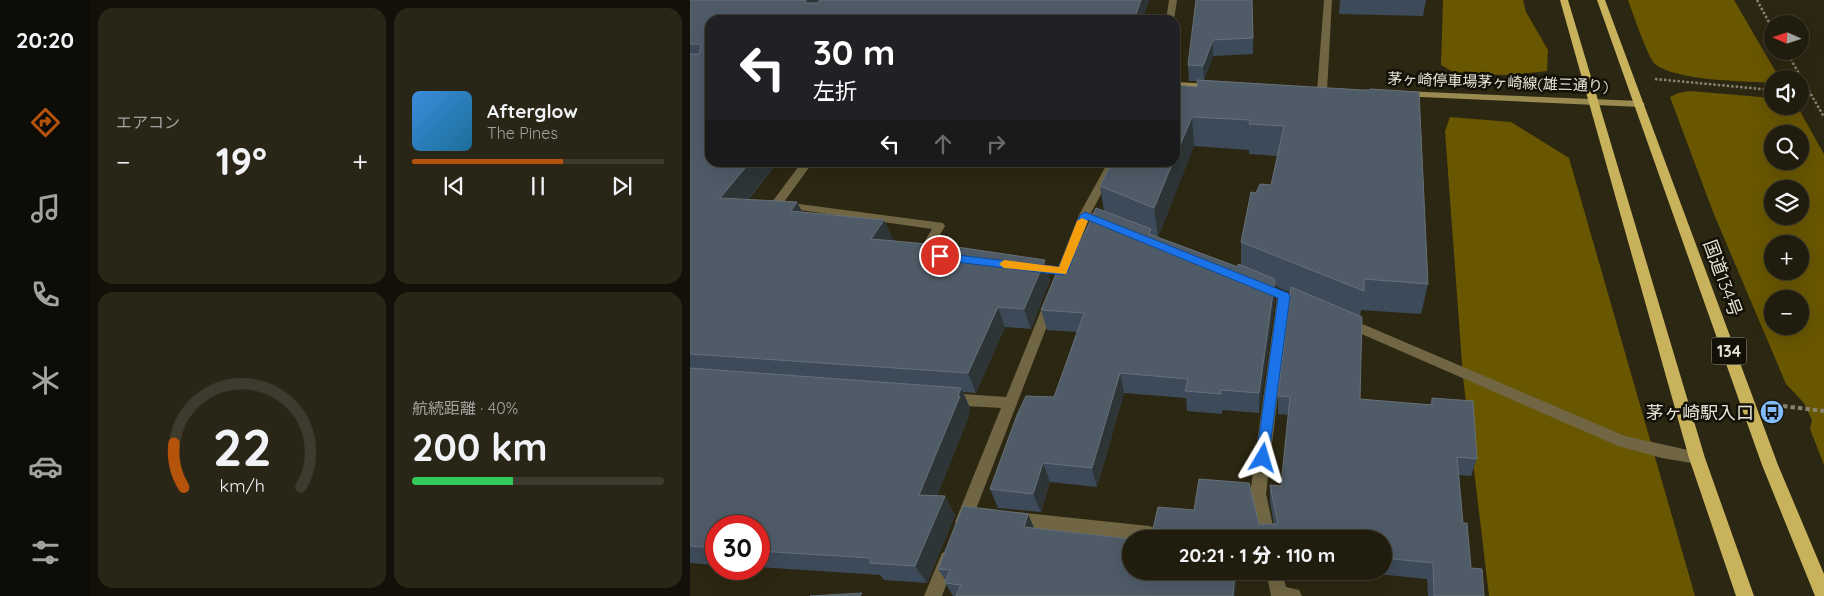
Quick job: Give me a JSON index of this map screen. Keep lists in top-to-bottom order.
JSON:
{
  "streets": {
    "highway": ["国道134号", "134"],
    "main road": ["茅ヶ崎停車場茅ヶ崎線(雄三通り)"]
  },
  "crossings": [
    ["茅ヶ崎停車場茅ヶ崎線(雄三通り)", "国道134号"]
  ],
  "places": {
    "bus stop": ["茅ヶ崎駅入口"]
  },
  "north": "left",
  "page": {
    "tabs": "20:20",
    "tile": [
      "エアコン",
      ["航続距離 · 40%", "200 km"]
    ],
    "map_buttons": ["+", "−"],
    "turn": ["30 m", "左折"],
    "song": ["Afterglow", "The Pines"],
    "heat": ["−", "19°", "+"],
    "limit": "30",
    "trip": "20:21 · 1 分 · 110 m",
    "gauge": ["22", "km/h"]
  }
}
